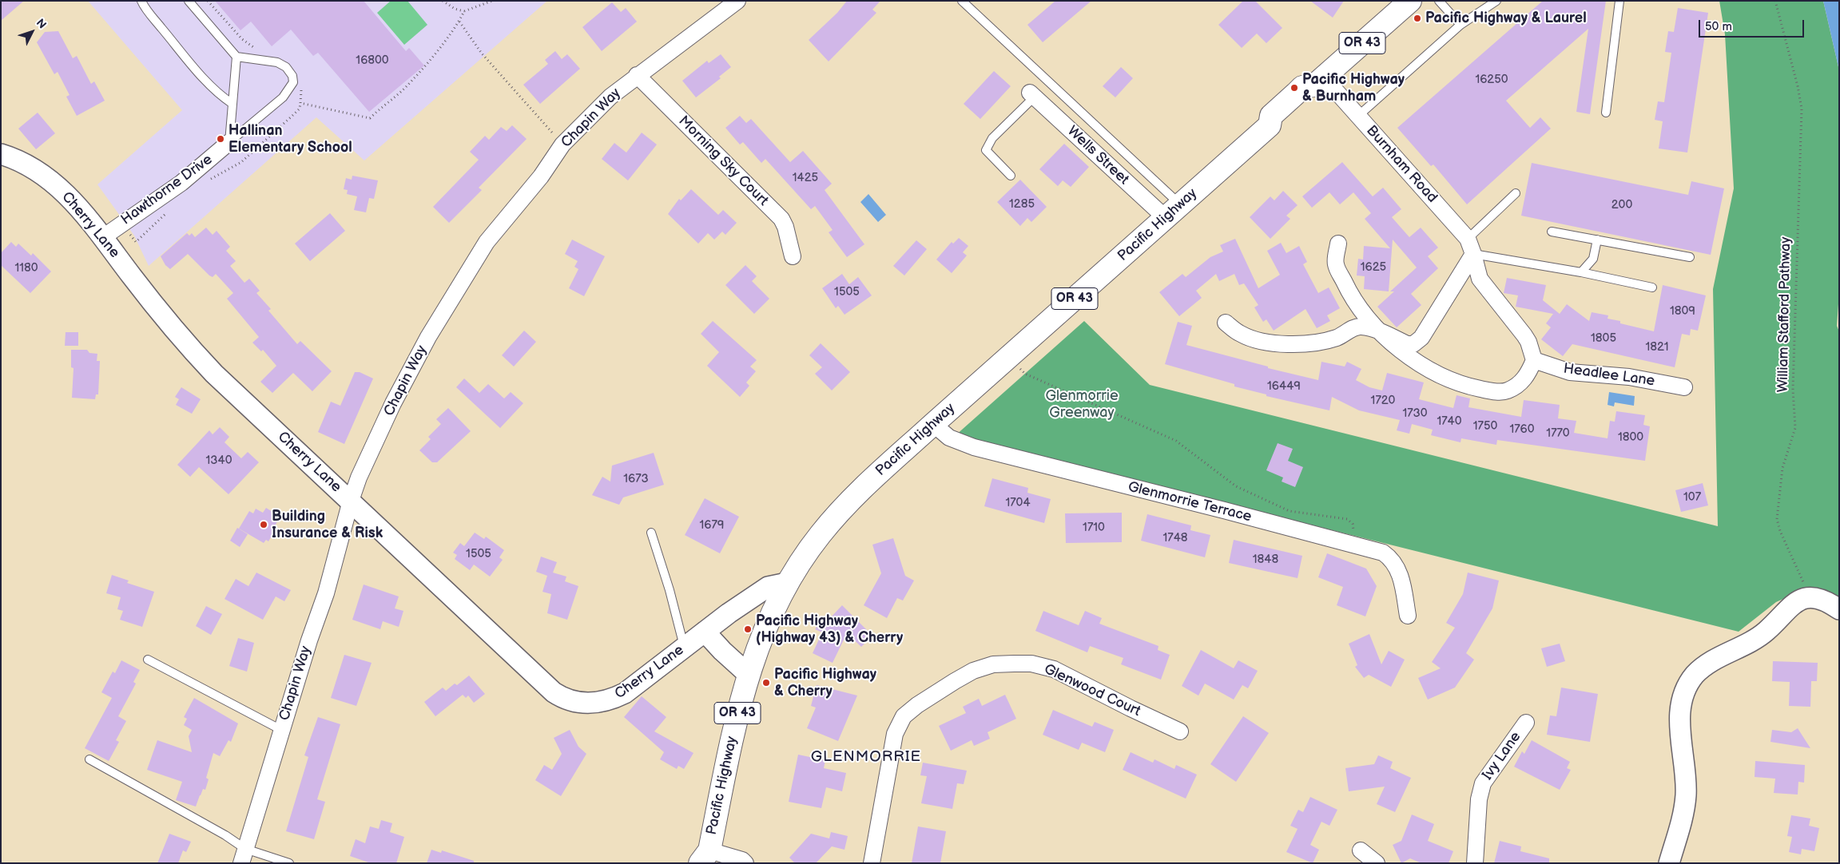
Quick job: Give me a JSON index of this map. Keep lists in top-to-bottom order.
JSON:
{
  "streets": {
    "main road": ["OR 43", "Pacific Highway"],
    "street": [
      "Chapin Way",
      "Wells Street",
      "Morning Sky Court",
      "Burnham Road",
      "Hawthorne Drive",
      "Cherry Lane",
      "Headlee Lane",
      "Glenmorrie Terrace",
      "Glenwood Court",
      "Ivy Lane"
    ],
    "path": ["William Stafford Pathway"]
  },
  "crossings": [
    ["Chapin Way", "Morning Sky Court"],
    ["Chapin Way", "Cherry Lane"],
    ["Wells Street", "Pacific Highway"],
    ["Burnham Road", "Pacific Highway"],
    ["Burnham Road", "Headlee Lane"],
    ["Hawthorne Drive", "Cherry Lane"],
    ["Cherry Lane", "Pacific Highway"],
    ["Pacific Highway", "Glenmorrie Terrace"]
  ],
  "districts": ["GLENMORRIE"],
  "parks": ["Glenmorrie Greenway"],
  "places": [
    "Pacific Highway & Laurel",
    "Pacific Highway & Burnham",
    "Hallinan Elementary School",
    "Building Insurance & Risk",
    "Pacific Highway (Highway 43) & Cherry",
    "Pacific Highway & Cherry"
  ],
  "house_numbers": [
    "16800",
    "16250",
    "1425",
    "1285",
    "200",
    "1625",
    "1180",
    "1505",
    "1809",
    "1805",
    "1821",
    "16449",
    "1720",
    "1730",
    "1740",
    "1750",
    "1760",
    "1770",
    "1800",
    "1340",
    "1673",
    "107",
    "1704",
    "1679",
    "1710",
    "1748",
    "1505",
    "1848"
  ],
  "scale_bar": "50 m",
  "north": "top right"
}
